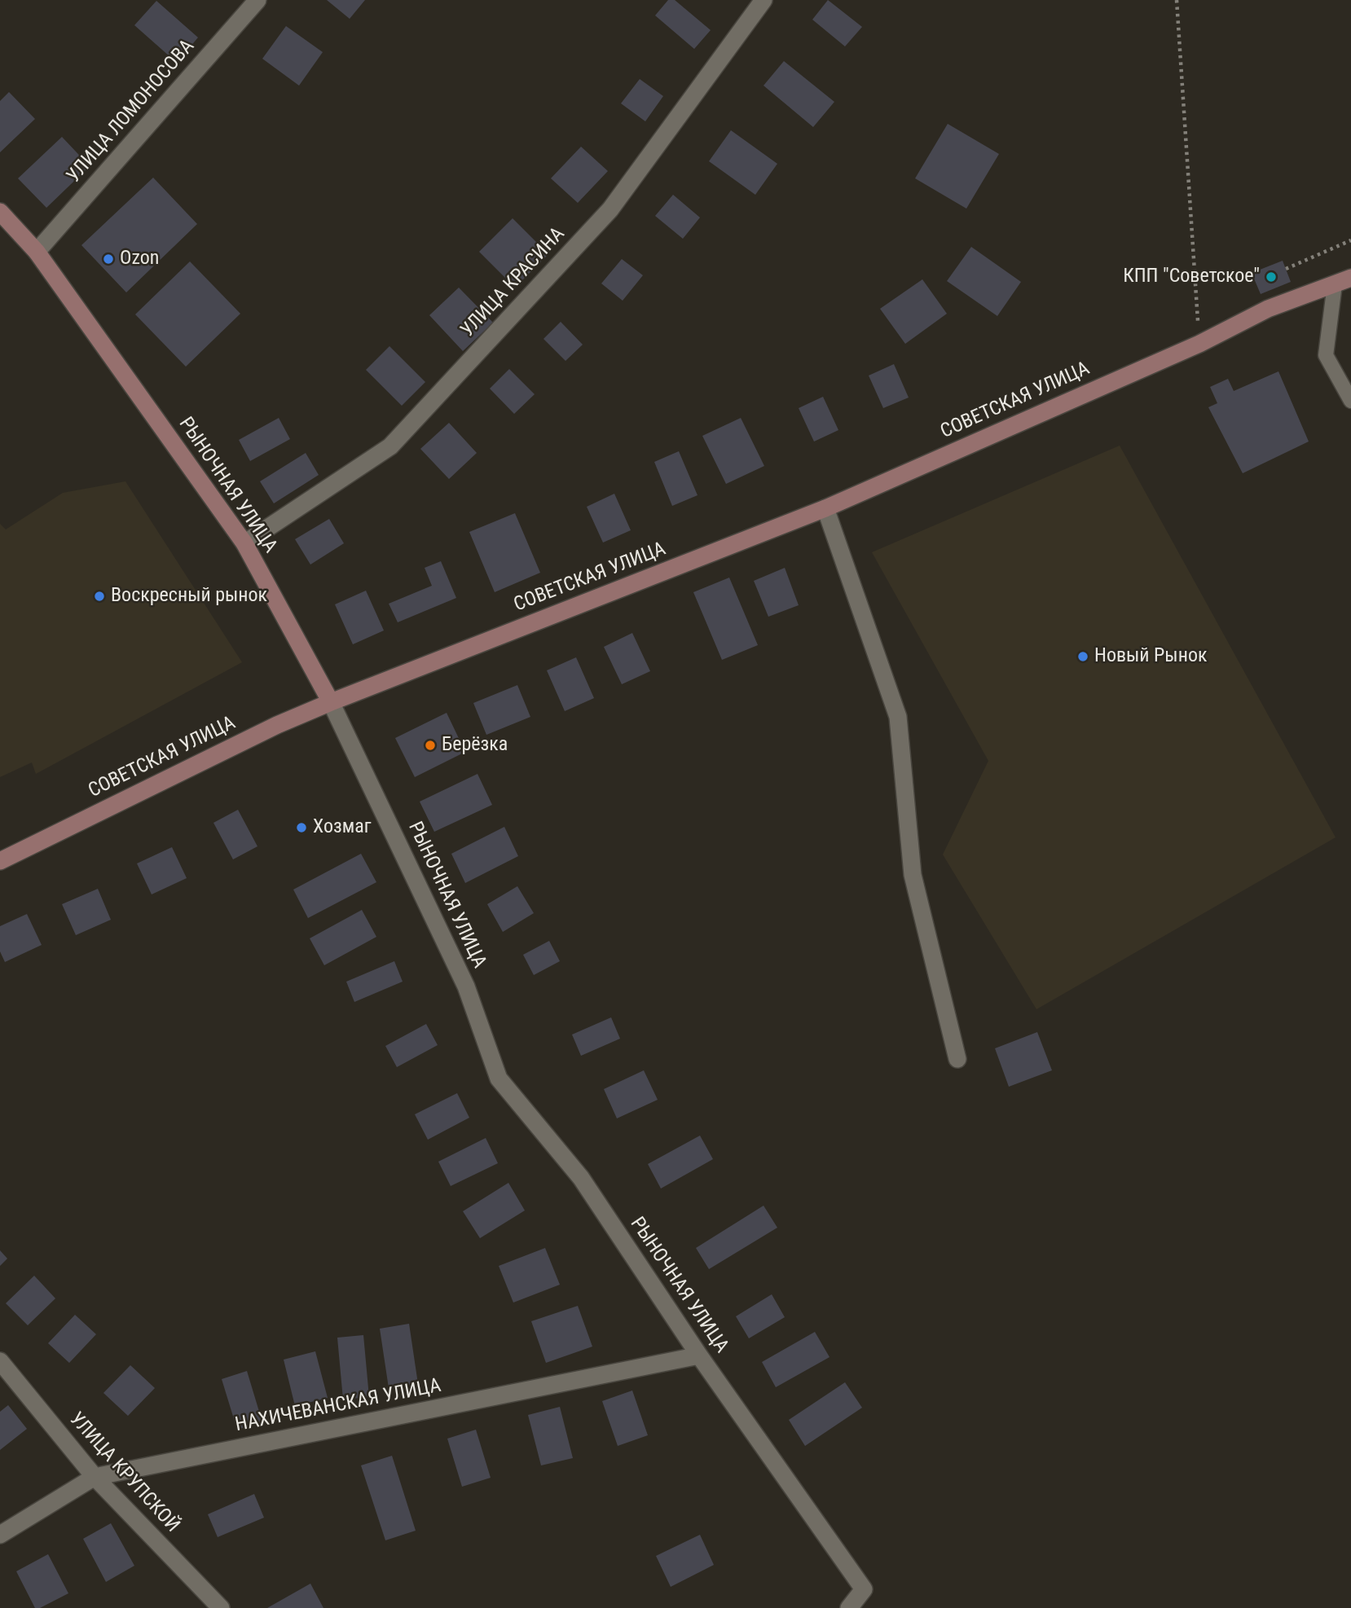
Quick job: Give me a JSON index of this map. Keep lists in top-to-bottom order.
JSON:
{
  "streets": {
    "street": [
      "УЛИЦА ЛОМОНОСОВА",
      "УЛИЦА КРАСИНА",
      "СОВЕТСКАЯ УЛИЦА",
      "РЫНОЧНАЯ УЛИЦА",
      "НАХИЧЕВАНСКАЯ УЛИЦА",
      "УЛИЦА КРУПСКОЙ"
    ]
  },
  "crossings": [
    ["УЛИЦА ЛОМОНОСОВА", "РЫНОЧНАЯ УЛИЦА"],
    ["УЛИЦА КРАСИНА", "РЫНОЧНАЯ УЛИЦА"],
    ["СОВЕТСКАЯ УЛИЦА", "РЫНОЧНАЯ УЛИЦА"],
    ["РЫНОЧНАЯ УЛИЦА", "НАХИЧЕВАНСКАЯ УЛИЦА"],
    ["НАХИЧЕВАНСКАЯ УЛИЦА", "УЛИЦА КРУПСКОЙ"]
  ],
  "places": [
    "Ozon",
    "КПП \"Советское\"",
    "Воскресный рынок",
    "Новый Рынок",
    "Берёзка",
    "Хозмаг"
  ]
}
